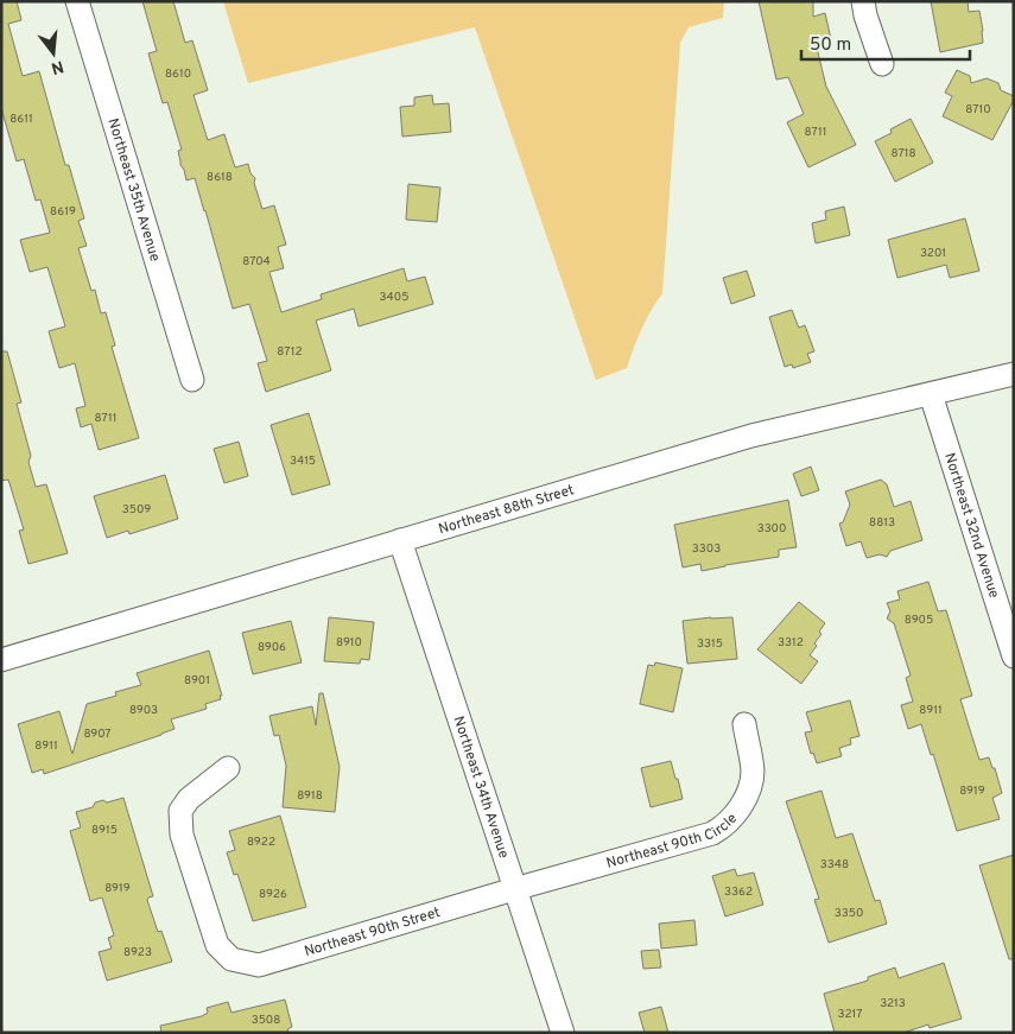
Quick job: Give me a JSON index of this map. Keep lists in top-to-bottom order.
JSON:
{
  "streets": {
    "street": [
      "Northeast 35th Avenue",
      "Northeast 88th Street",
      "Northeast 32nd Avenue",
      "Northeast 34th Avenue",
      "Northeast 90th Circle",
      "Northeast 90th Street"
    ]
  },
  "crossings": [
    ["Northeast 88th Street", "Northeast 32nd Avenue"],
    ["Northeast 88th Street", "Northeast 34th Avenue"],
    ["Northeast 34th Avenue", "Northeast 90th Circle"],
    ["Northeast 34th Avenue", "Northeast 90th Street"],
    ["Northeast 90th Circle", "Northeast 90th Street"]
  ],
  "house_numbers": [
    "8610",
    "8710",
    "8611",
    "8711",
    "8718",
    "8618",
    "8619",
    "3201",
    "8704",
    "3405",
    "8712",
    "8711",
    "3415",
    "3509",
    "8813",
    "3300",
    "3303",
    "8905",
    "8910",
    "3312",
    "3315",
    "8906",
    "8901",
    "8903",
    "8911",
    "8907",
    "8911",
    "8919",
    "8918",
    "8915",
    "8922",
    "3348",
    "8919",
    "3362",
    "8926",
    "3350",
    "8923",
    "3213",
    "3217",
    "3508"
  ],
  "scale_bar": "50 m",
  "north": "bottom"
}
